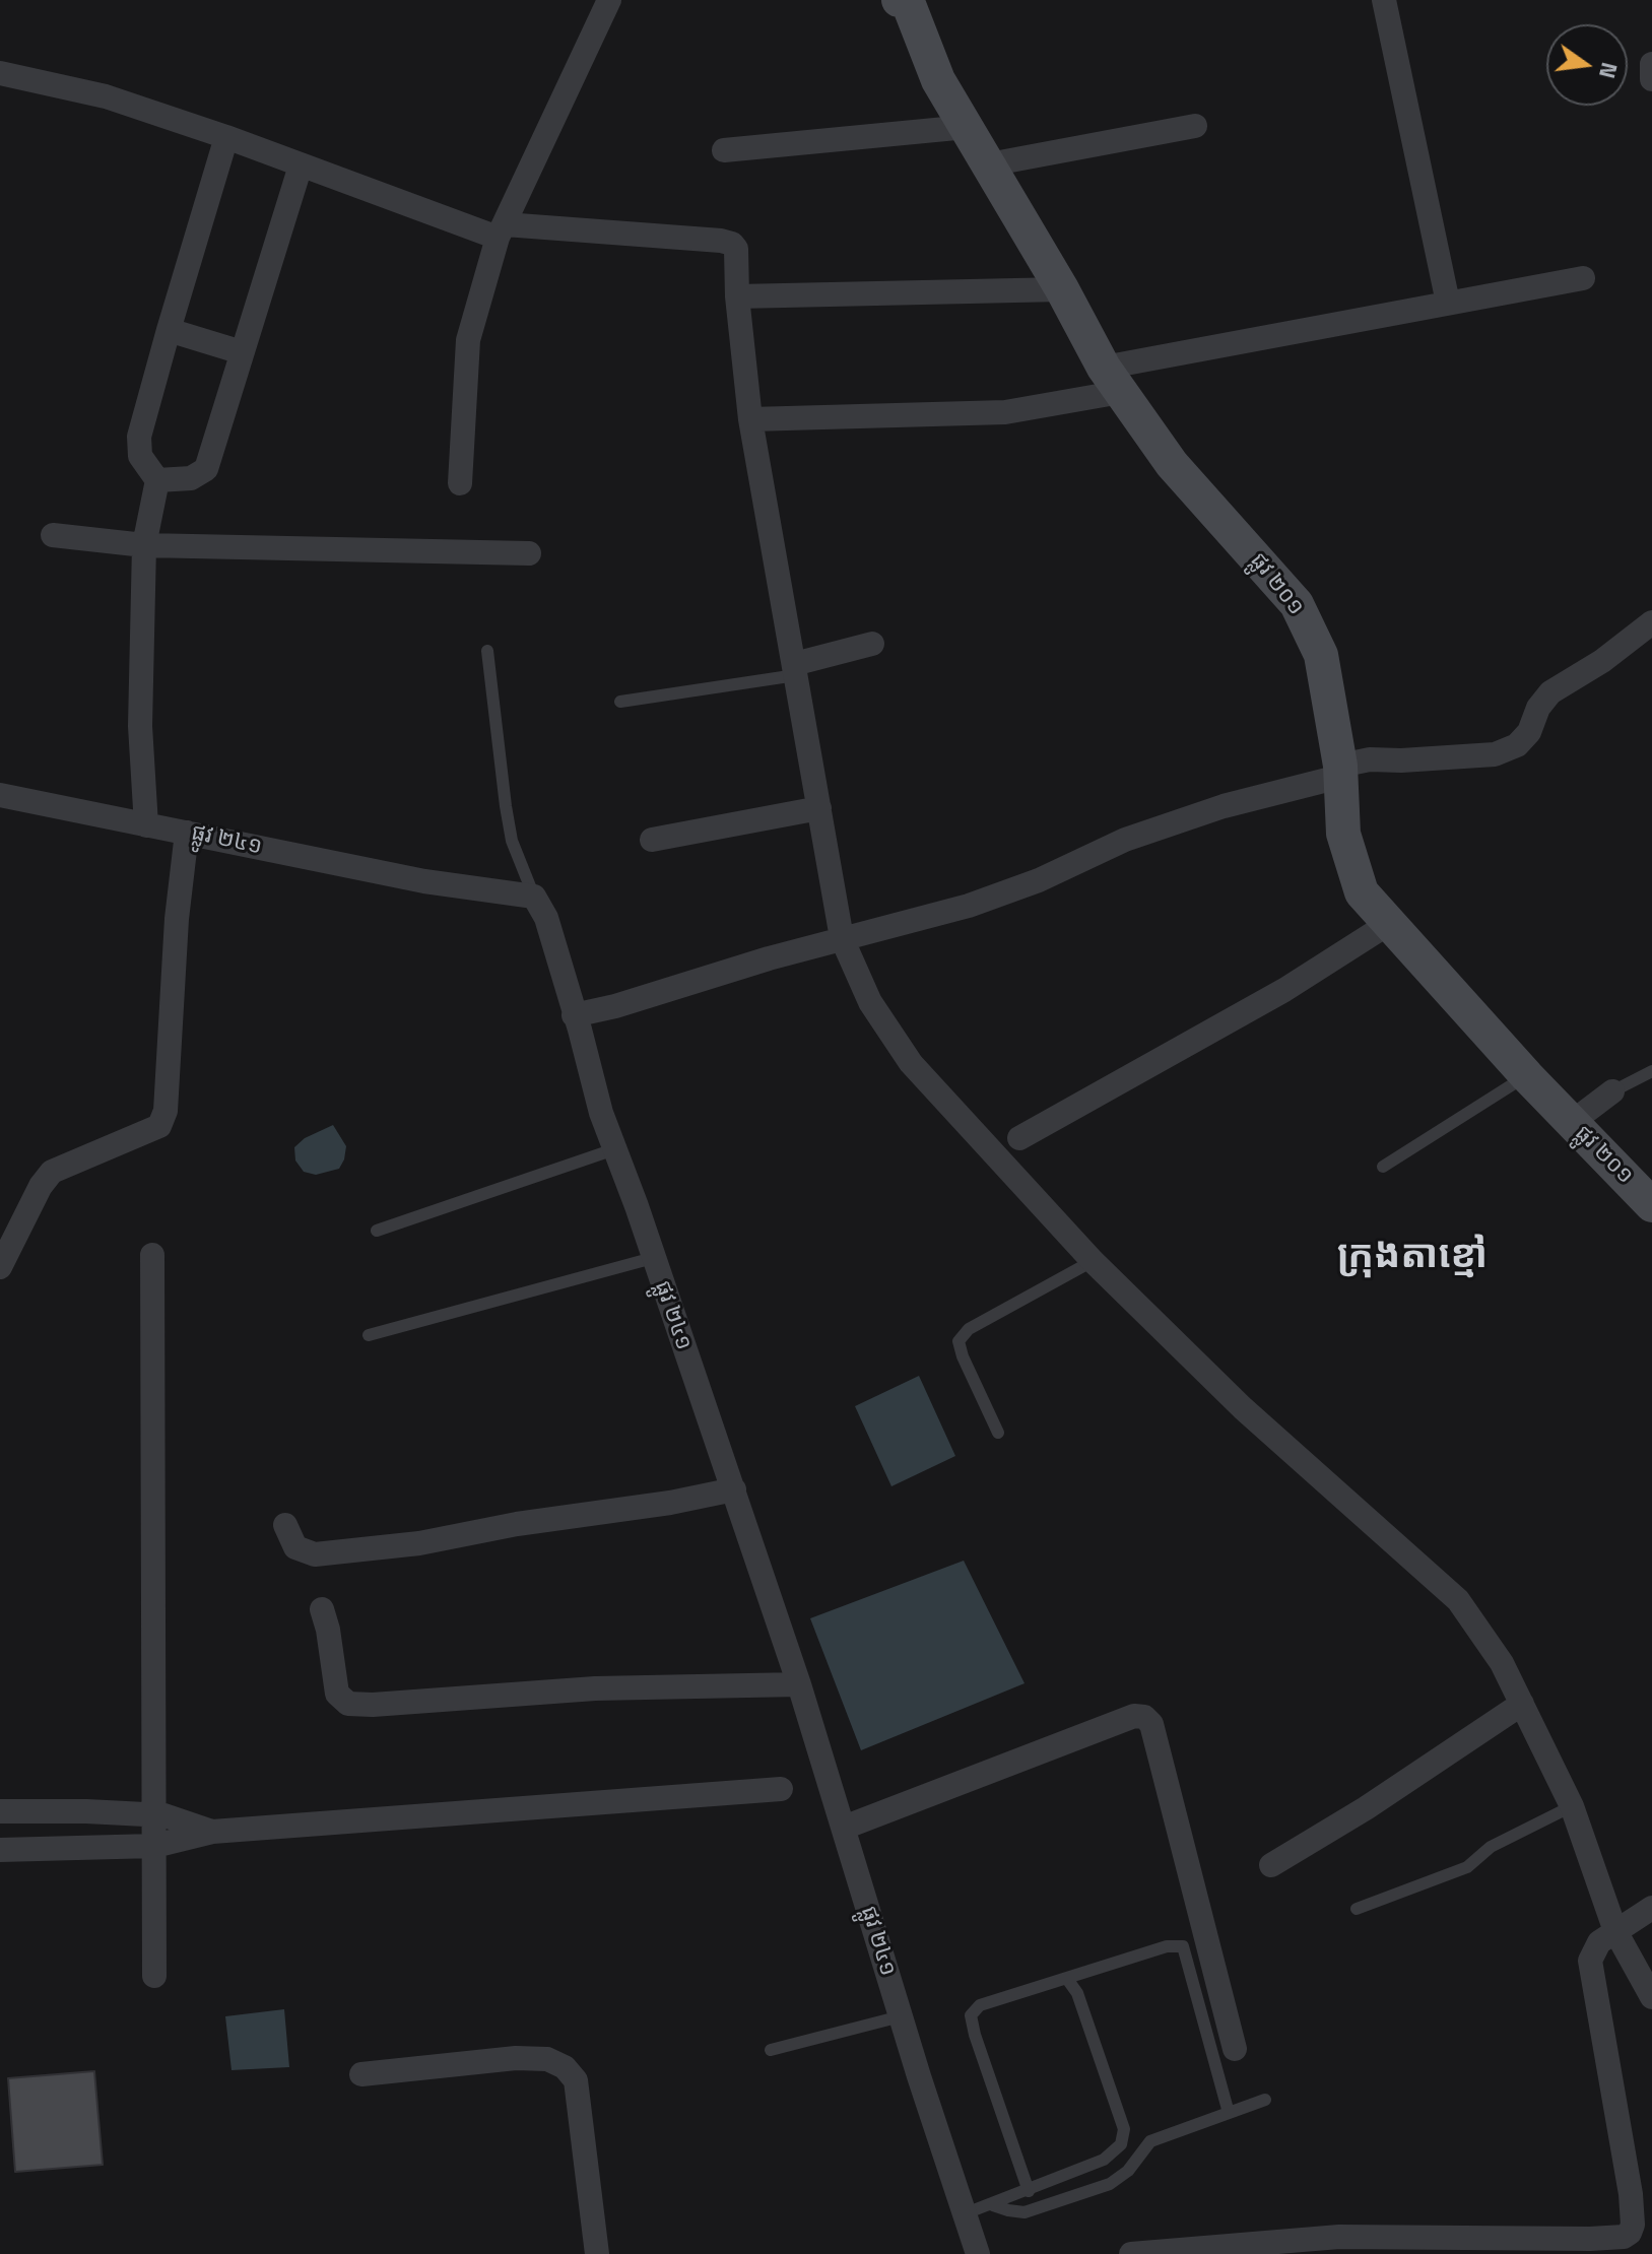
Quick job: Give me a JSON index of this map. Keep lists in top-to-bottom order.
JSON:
{
  "streets": {
    "street": ["ផ្លូវ ២០១", "ផ្លូវ ២៤១"]
  },
  "districts": ["ក្រុងតាខ្មៅ"],
  "north": "right"
}
